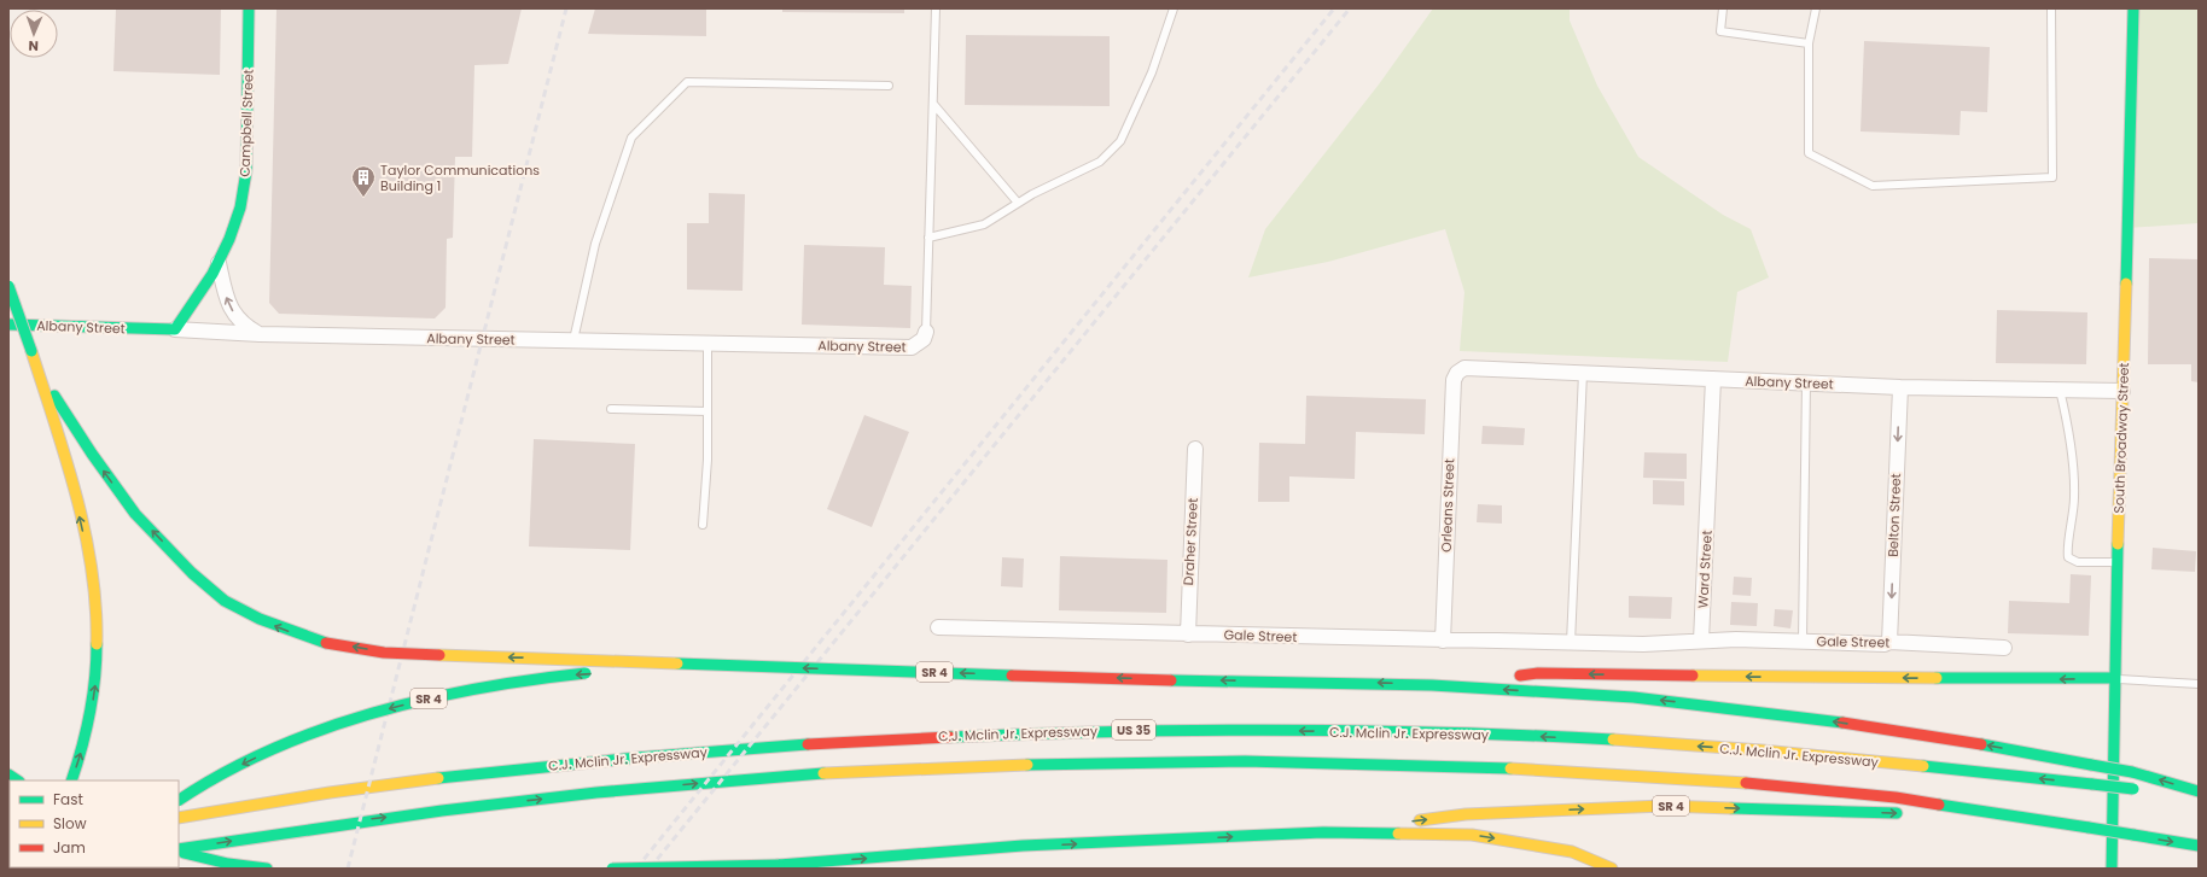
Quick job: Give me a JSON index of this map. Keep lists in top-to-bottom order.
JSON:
{
  "streets": {
    "main road": [
      "Campbell Street",
      "Albany Street",
      "South Broadway Street",
      "SR 4",
      "US 35",
      "C.J. Mclin Jr. Expressway"
    ],
    "street": [
      "Orleans Street",
      "Belton Street",
      "Draher Street",
      "Ward Street",
      "Gale Street"
    ]
  },
  "crossings": [
    ["Campbell Street", "Albany Street"],
    ["Albany Street", "South Broadway Street"],
    ["Albany Street", "Orleans Street"],
    ["Albany Street", "Belton Street"],
    ["Albany Street", "Ward Street"],
    ["Orleans Street", "Gale Street"],
    ["Belton Street", "Gale Street"],
    ["Draher Street", "Gale Street"],
    ["Ward Street", "Gale Street"]
  ],
  "one_way": ["Belton Street"],
  "places": {
    "building": ["Taylor Communications Building 1"]
  },
  "legend": ["Fast", "Slow", "Jam"],
  "north": "bottom"
}
